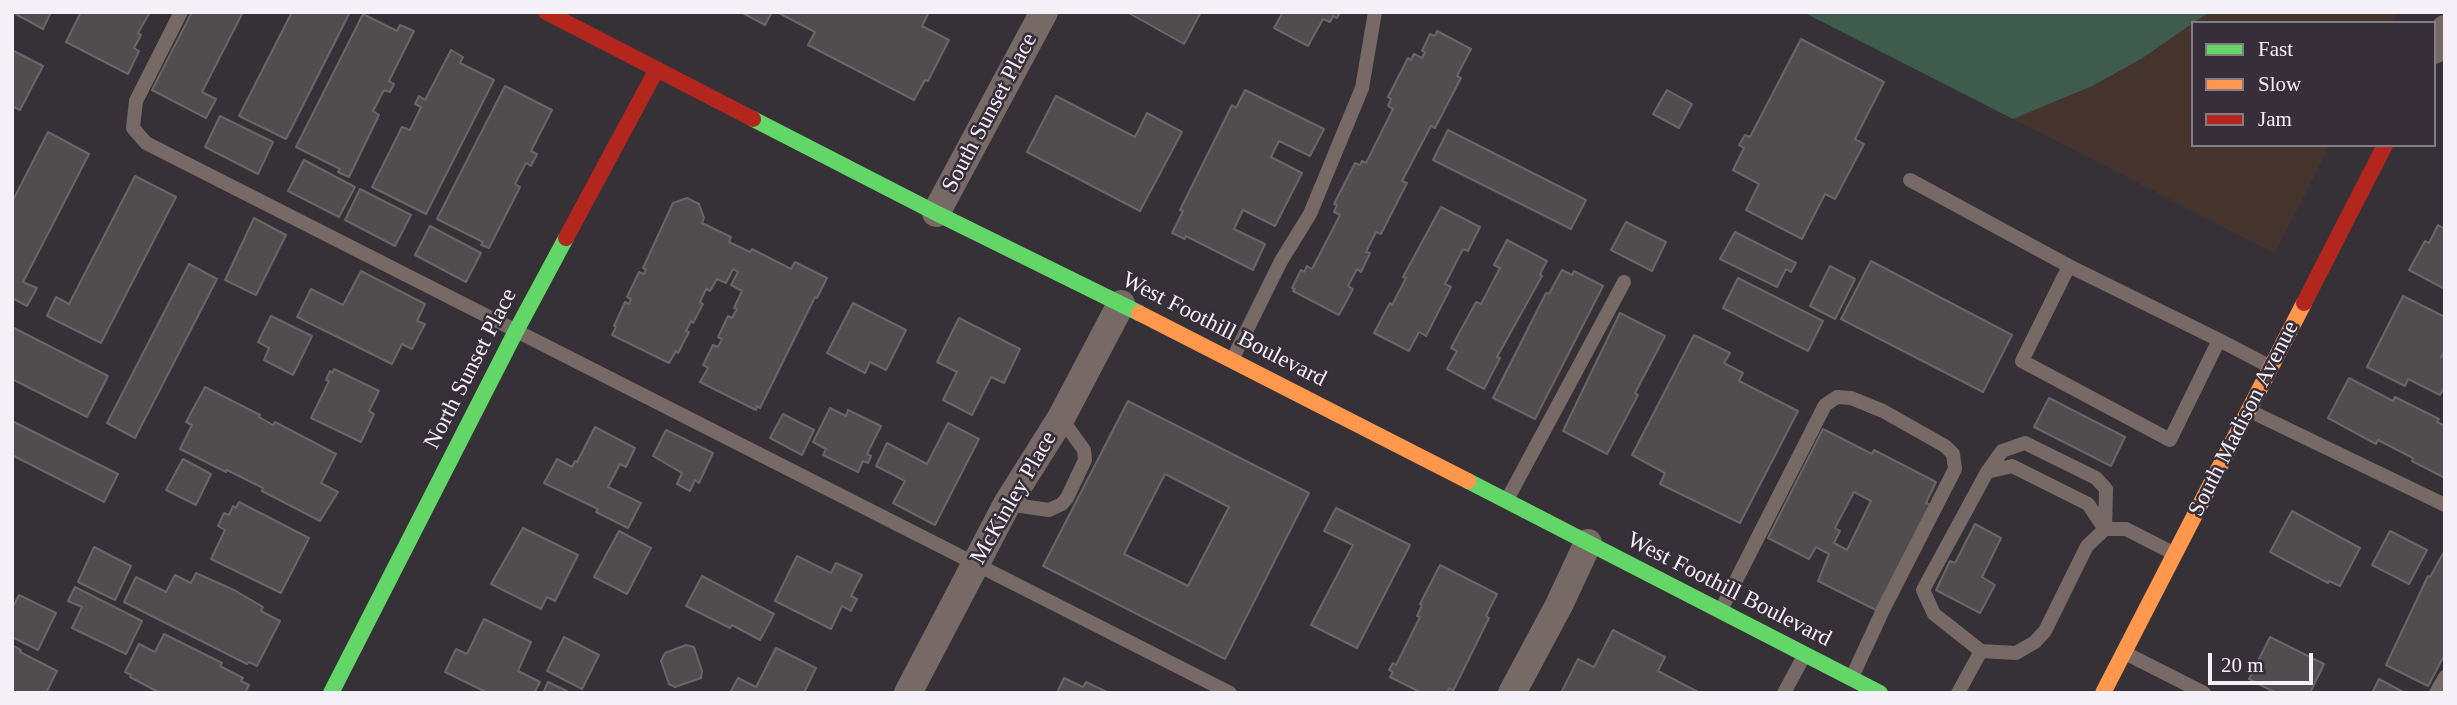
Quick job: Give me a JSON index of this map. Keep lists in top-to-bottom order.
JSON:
{
  "streets": {
    "main road": ["West Foothill Boulevard", "North Sunset Place", "South Madison Avenue"],
    "street": ["South Sunset Place", "McKinley Place"]
  },
  "crossings": [
    ["South Sunset Place", "West Foothill Boulevard"],
    ["West Foothill Boulevard", "North Sunset Place"],
    ["West Foothill Boulevard", "McKinley Place"]
  ],
  "legend": ["Fast", "Slow", "Jam"],
  "scale_bar": "20 m"
}
